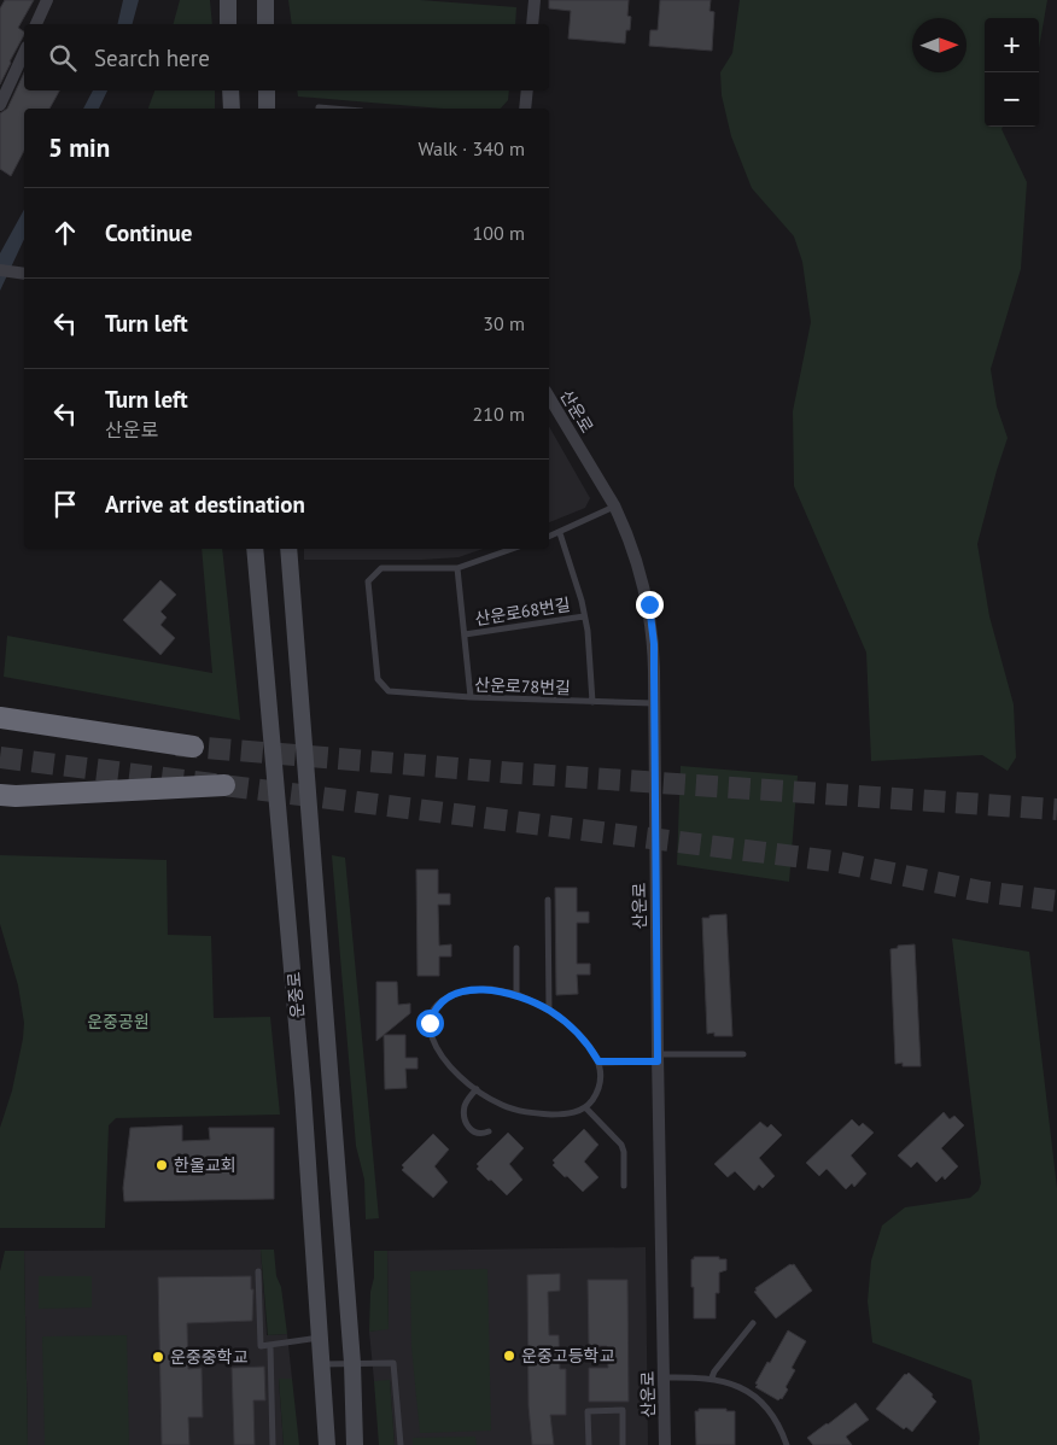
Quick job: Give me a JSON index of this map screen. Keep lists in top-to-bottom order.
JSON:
{
  "streets": {
    "main road": ["운중로"],
    "street": ["산운로"],
    "lane": ["산운로68번길", "산운로78번길"]
  },
  "crossings": [
    ["산운로", "산운로78번길"],
    ["산운로68번길", "산운로78번길"]
  ],
  "parks": ["운중공원"],
  "places": ["한울교회", "운중고등학교", "운중중학교"],
  "north": "right",
  "page": {
    "map_buttons": ["+", "−"],
    "search": "Search here",
    "heading": ["5 min", "Walk · 340 m"],
    "list": [
      ["Continue", "100 m"],
      ["Turn left", "30 m"],
      ["Turn left", "산운로", "210 m"],
      "Arrive at destination"
    ]
  }
}
